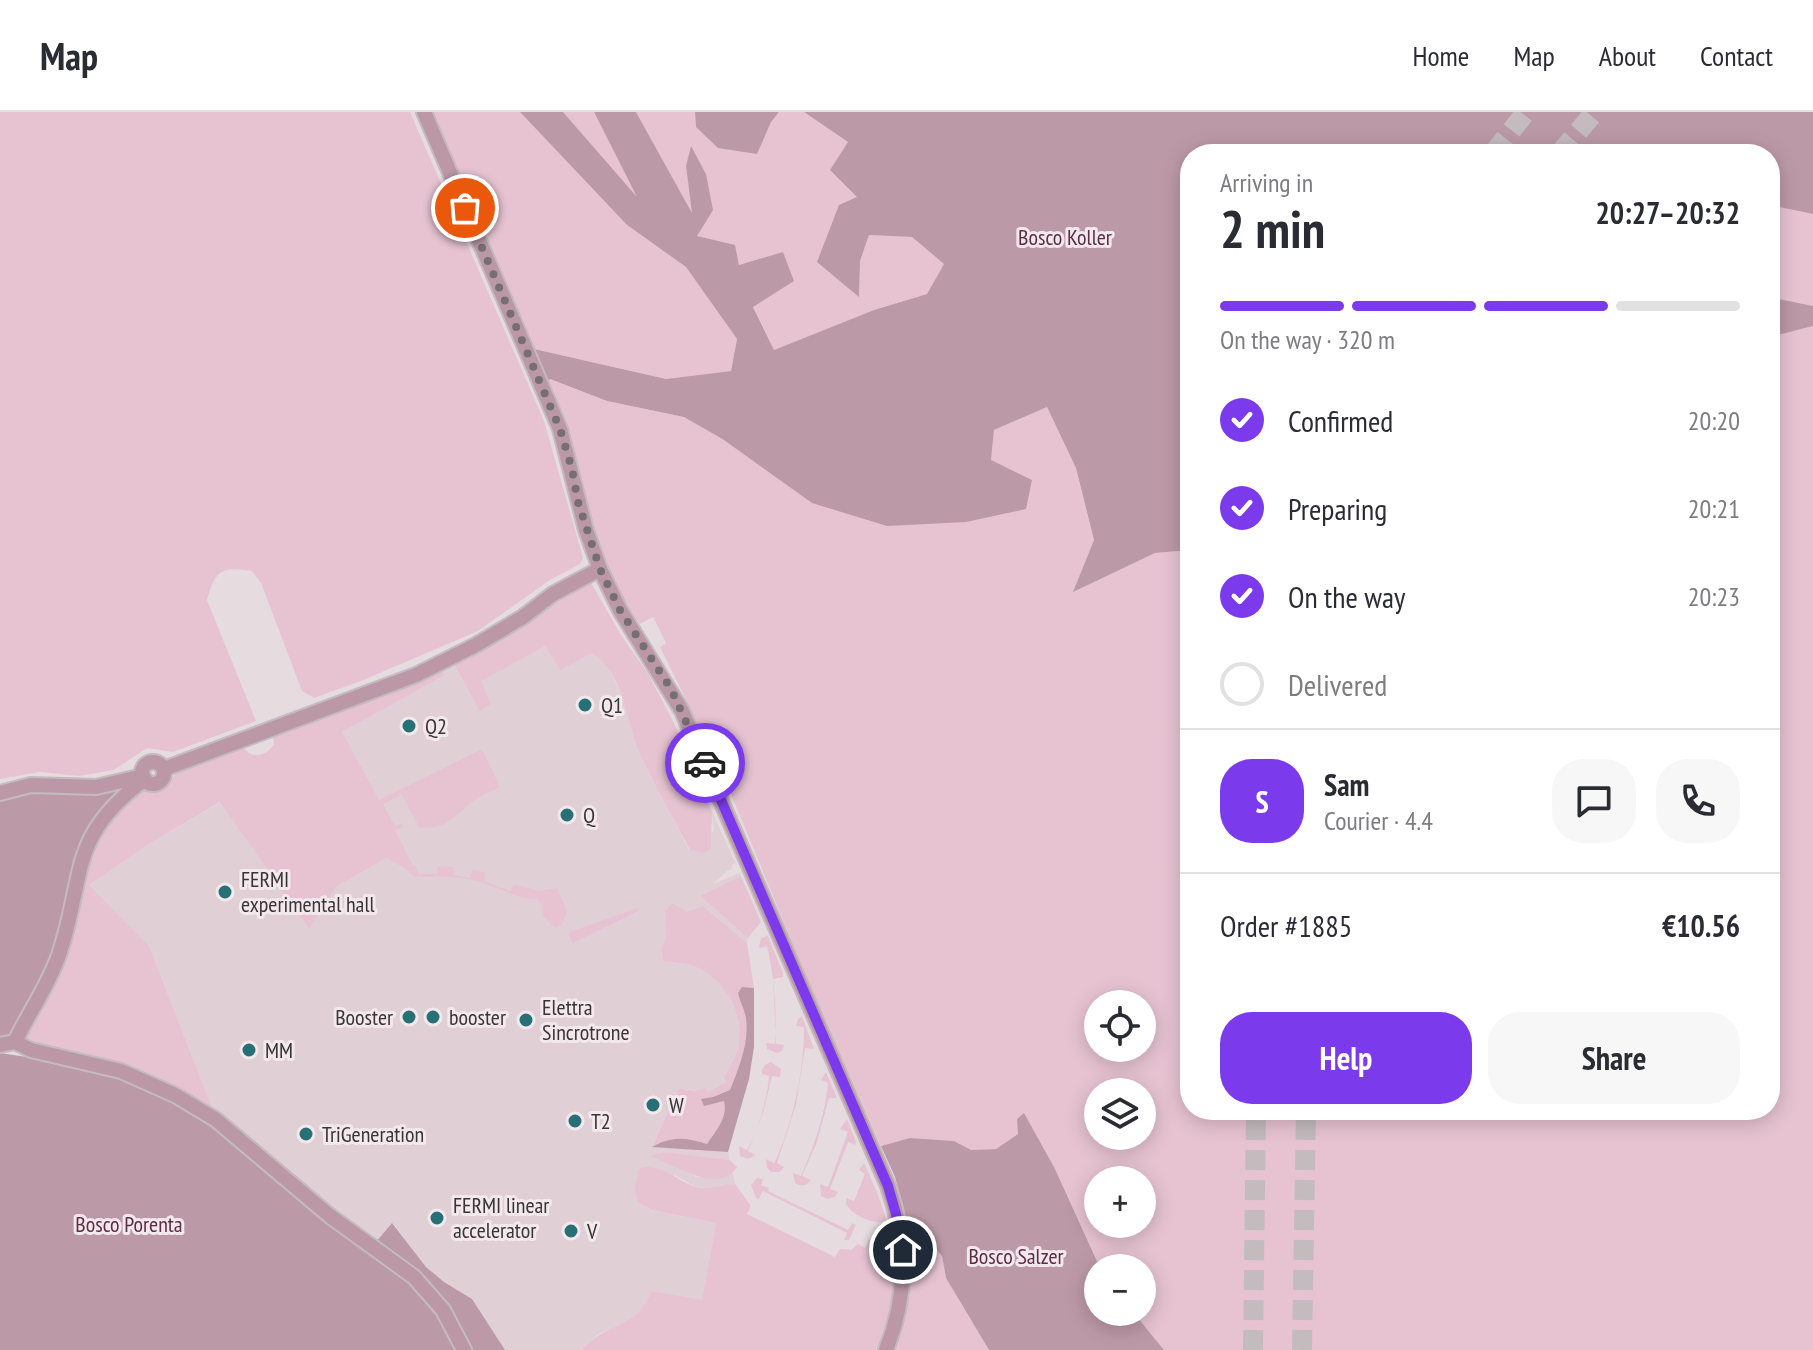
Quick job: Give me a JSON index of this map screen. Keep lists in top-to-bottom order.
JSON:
{
  "parks": ["Bosco Koller", "Bosco Porenta", "Bosco Salzer"],
  "places": [
    "Q1",
    "Q2",
    "Q",
    "FERMI experimental hall",
    "Booster",
    "booster",
    "Elettra Sincrotrone",
    "MM",
    "W",
    "T2",
    "TriGeneration",
    "FERMI linear accelerator",
    "V"
  ],
  "page": {
    "header": "Map",
    "nav": [
      "Home",
      "Map",
      "About",
      "Contact"
    ],
    "heading": ["2 min", "Arriving in", "20:27–20:32"],
    "panel": [
      "Sam",
      "Courier · 4.4",
      "Order #1885",
      "€10.56"
    ],
    "bar": "On the way · 320 m",
    "list": [
      ["Confirmed", "20:20"],
      ["Preparing", "20:21"],
      ["On the way", "20:23"],
      "Delivered"
    ],
    "round": "S",
    "map_buttons": ["+", "−"],
    "buttons": ["Help", "Share"]
  }
}
